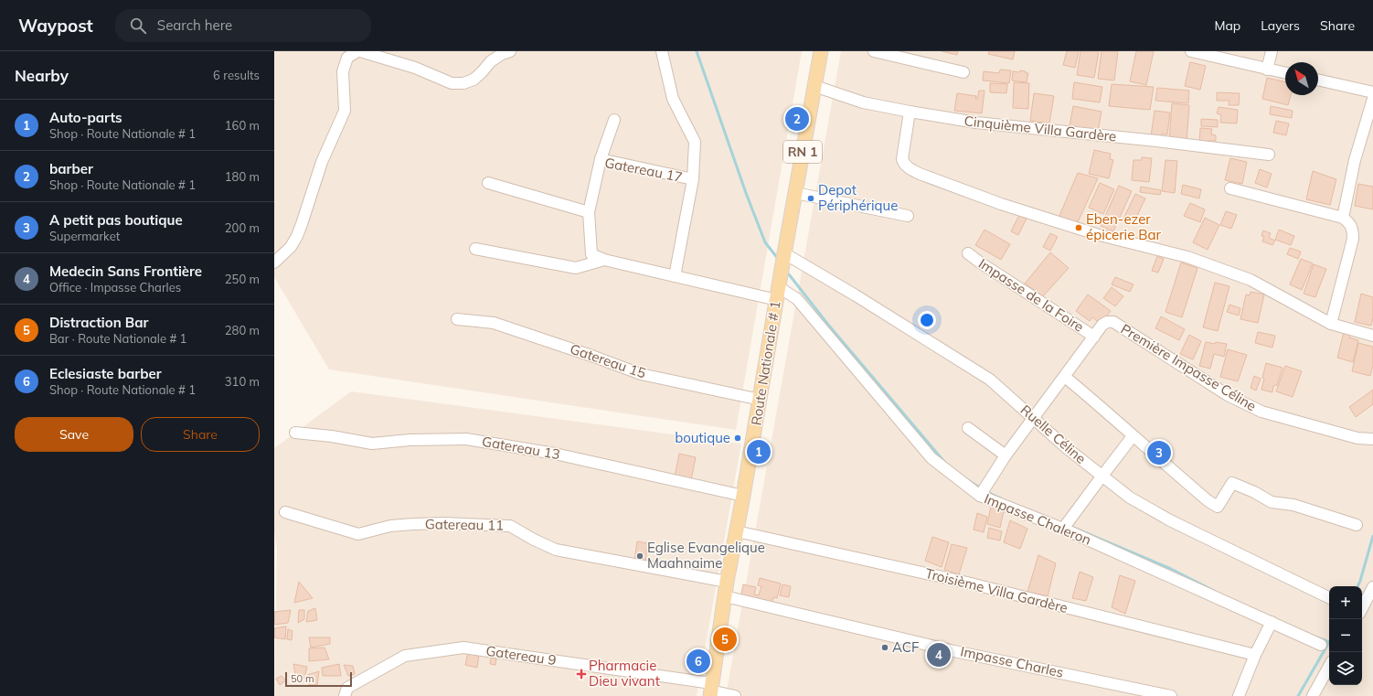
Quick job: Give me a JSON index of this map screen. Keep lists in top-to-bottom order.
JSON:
{
  "streets": {
    "main road": ["RN 1", "Route Nationale # 1"],
    "street": [
      "Cinquième Villa Gardère",
      "Gatereau 17",
      "Impasse de la Foire",
      "Gatereau 15",
      "Première Impasse Céline",
      "Ruelle Céline",
      "Gatereau 13",
      "Impasse Chaleron",
      "Gatereau 11",
      "Troisième Villa Gardère",
      "Gatereau 9",
      "Impasse Charles"
    ]
  },
  "crossings": [
    ["Cinquième Villa Gardère", "Route Nationale # 1"],
    ["Gatereau 17", "Route Nationale # 1"],
    ["Gatereau 17", "Impasse Chaleron"],
    ["Impasse de la Foire", "Première Impasse Céline"],
    ["Gatereau 15", "Route Nationale # 1"],
    ["Route Nationale # 1", "Ruelle Céline"],
    ["Route Nationale # 1", "Gatereau 13"],
    ["Route Nationale # 1", "Impasse Chaleron"],
    ["Route Nationale # 1", "Gatereau 11"],
    ["Route Nationale # 1", "Troisième Villa Gardère"],
    ["Route Nationale # 1", "Gatereau 9"],
    ["Route Nationale # 1", "Impasse Charles"],
    ["Première Impasse Céline", "Ruelle Céline"],
    ["Première Impasse Céline", "Impasse Chaleron"]
  ],
  "places": {
    "other": [
      "Depot Périphérique",
      "Eben-ezer épicerie Bar",
      "boutique",
      "Eglise Evangelique Maahnaime",
      "ACF"
    ],
    "health": ["Pharmacie Dieu vivant"]
  },
  "scale_bar": "50 m",
  "north": "top left",
  "page": {
    "header": "Waypost",
    "search": "Search here",
    "nav": ["Map", "Layers", "Share"],
    "heading": ["Nearby", "6 results"],
    "list": [
      {
        "mark": "1",
        "name": "Auto-parts",
        "note": "Shop · Route Nationale # 1",
        "value": "160 m"
      },
      {
        "mark": "2",
        "name": "barber",
        "note": "Shop · Route Nationale # 1",
        "value": "180 m"
      },
      {
        "mark": "3",
        "name": "A petit pas boutique",
        "note": "Supermarket",
        "value": "200 m"
      },
      {
        "mark": "4",
        "name": "Medecin Sans Frontière",
        "note": "Office · Impasse Charles",
        "value": "250 m"
      },
      {
        "mark": "5",
        "name": "Distraction Bar",
        "note": "Bar · Route Nationale # 1",
        "value": "280 m"
      },
      {
        "mark": "6",
        "name": "Eclesiaste barber",
        "note": "Shop · Route Nationale # 1",
        "value": "310 m"
      }
    ],
    "pins": [
      "2",
      "1",
      "3",
      "5",
      "4",
      "6"
    ],
    "buttons": ["Save", "Share"],
    "map_buttons": ["+", "−"],
    "scale": "50 m"
  }
}
